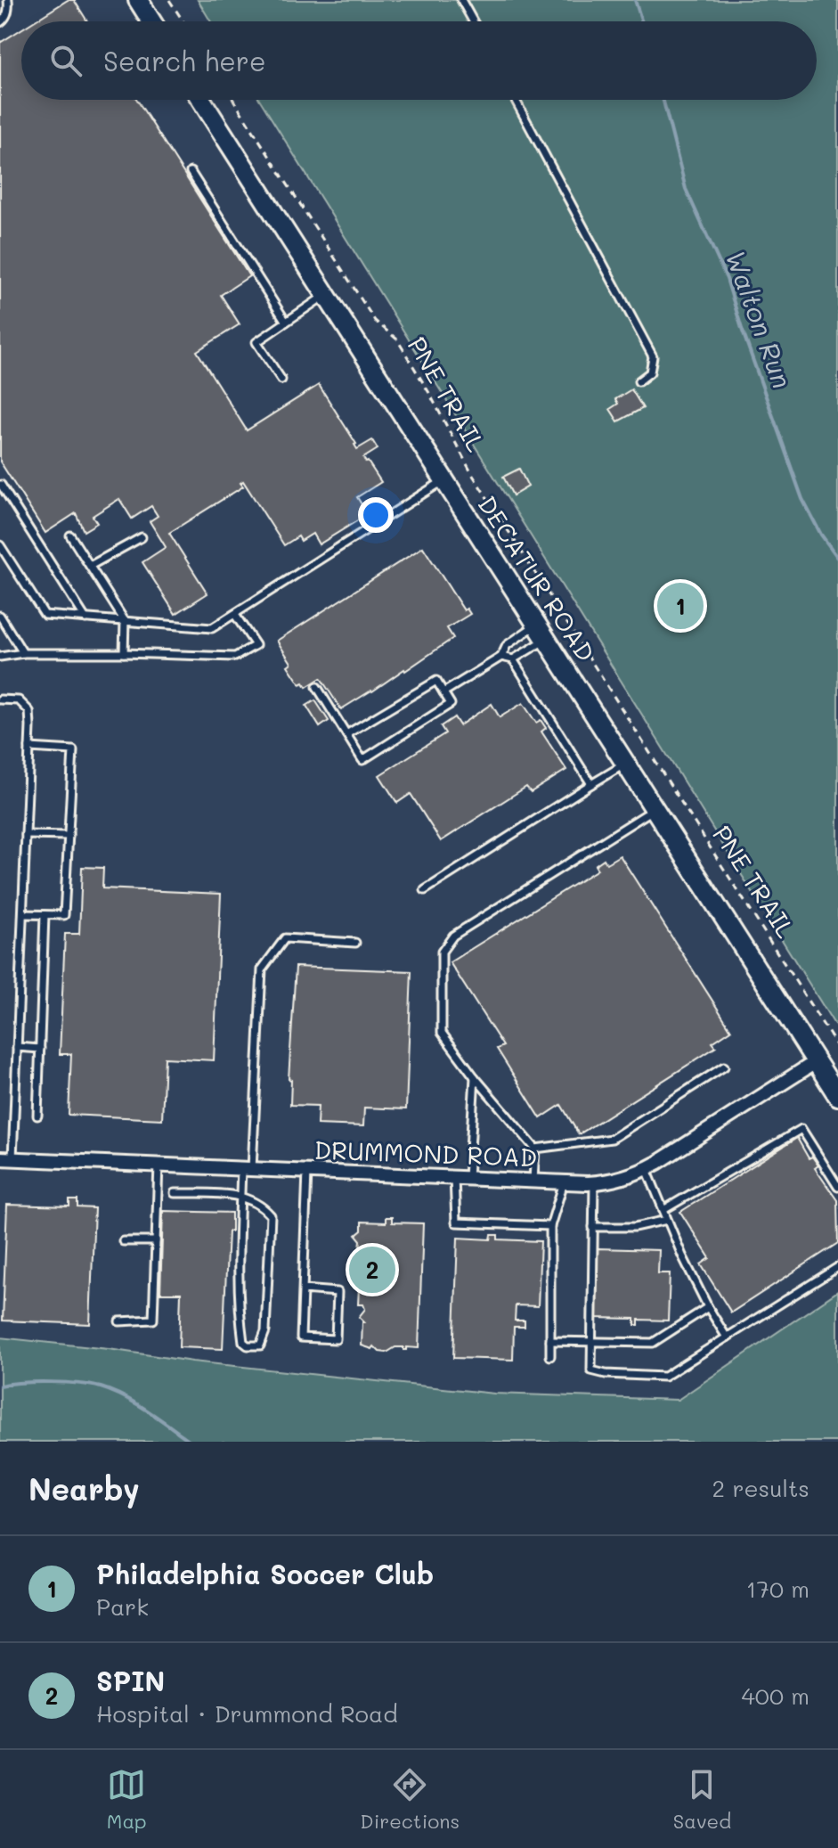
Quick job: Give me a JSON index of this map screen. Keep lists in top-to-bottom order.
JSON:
{
  "streets": {
    "street": ["DECATUR ROAD", "DRUMMOND ROAD"],
    "path": ["PNE TRAIL"]
  },
  "crossings": [
    ["DECATUR ROAD", "DRUMMOND ROAD"]
  ],
  "water": ["Walton Run"],
  "page": {
    "search": "Search here",
    "pins": ["1", "2"],
    "heading": ["Nearby", "2 results"],
    "list": [
      {
        "mark": "1",
        "name": "Philadelphia Soccer Club",
        "note": "Park",
        "value": "170 m"
      },
      {
        "mark": "2",
        "name": "SPIN",
        "note": "Hospital · Drummond Road",
        "value": "400 m"
      }
    ],
    "nav": ["Map", "Directions", "Saved"]
  }
}
